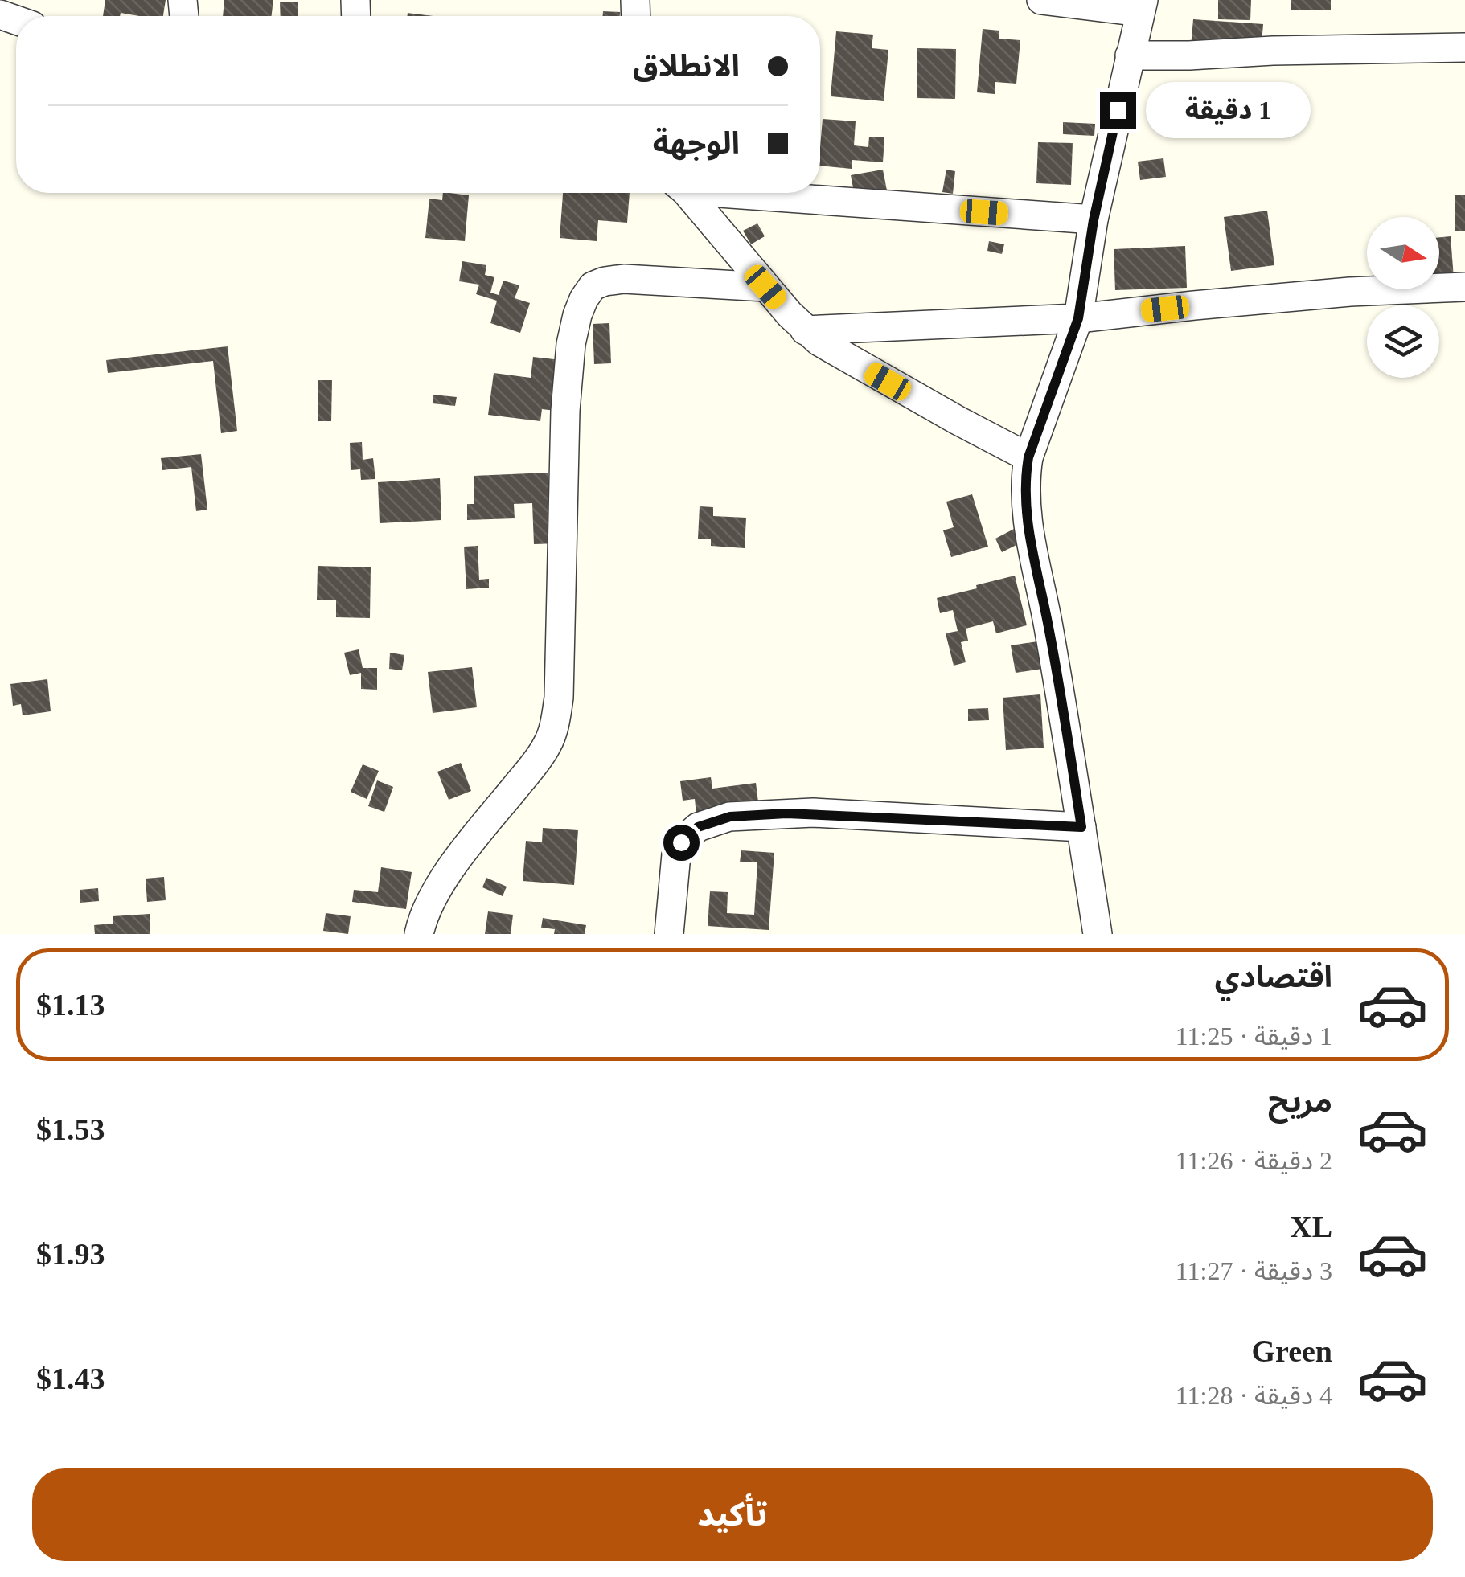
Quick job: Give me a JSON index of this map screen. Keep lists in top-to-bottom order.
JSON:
{
  "north": "right",
  "page": {
    "banner": ["الانطلاق", "الوجهة"],
    "bubble": "1 دقيقة",
    "list": [
      {
        "name": "اقتصادي",
        "note": "1 دقيقة · 11:25",
        "value": "$1.13"
      },
      {
        "name": "مريح",
        "note": "2 دقيقة · 11:26",
        "value": "$1.53"
      },
      {
        "name": "XL",
        "note": "3 دقيقة · 11:27",
        "value": "$1.93"
      },
      {
        "name": "Green",
        "note": "4 دقيقة · 11:28",
        "value": "$1.43"
      }
    ],
    "buttons": "تأكيد"
  }
}
